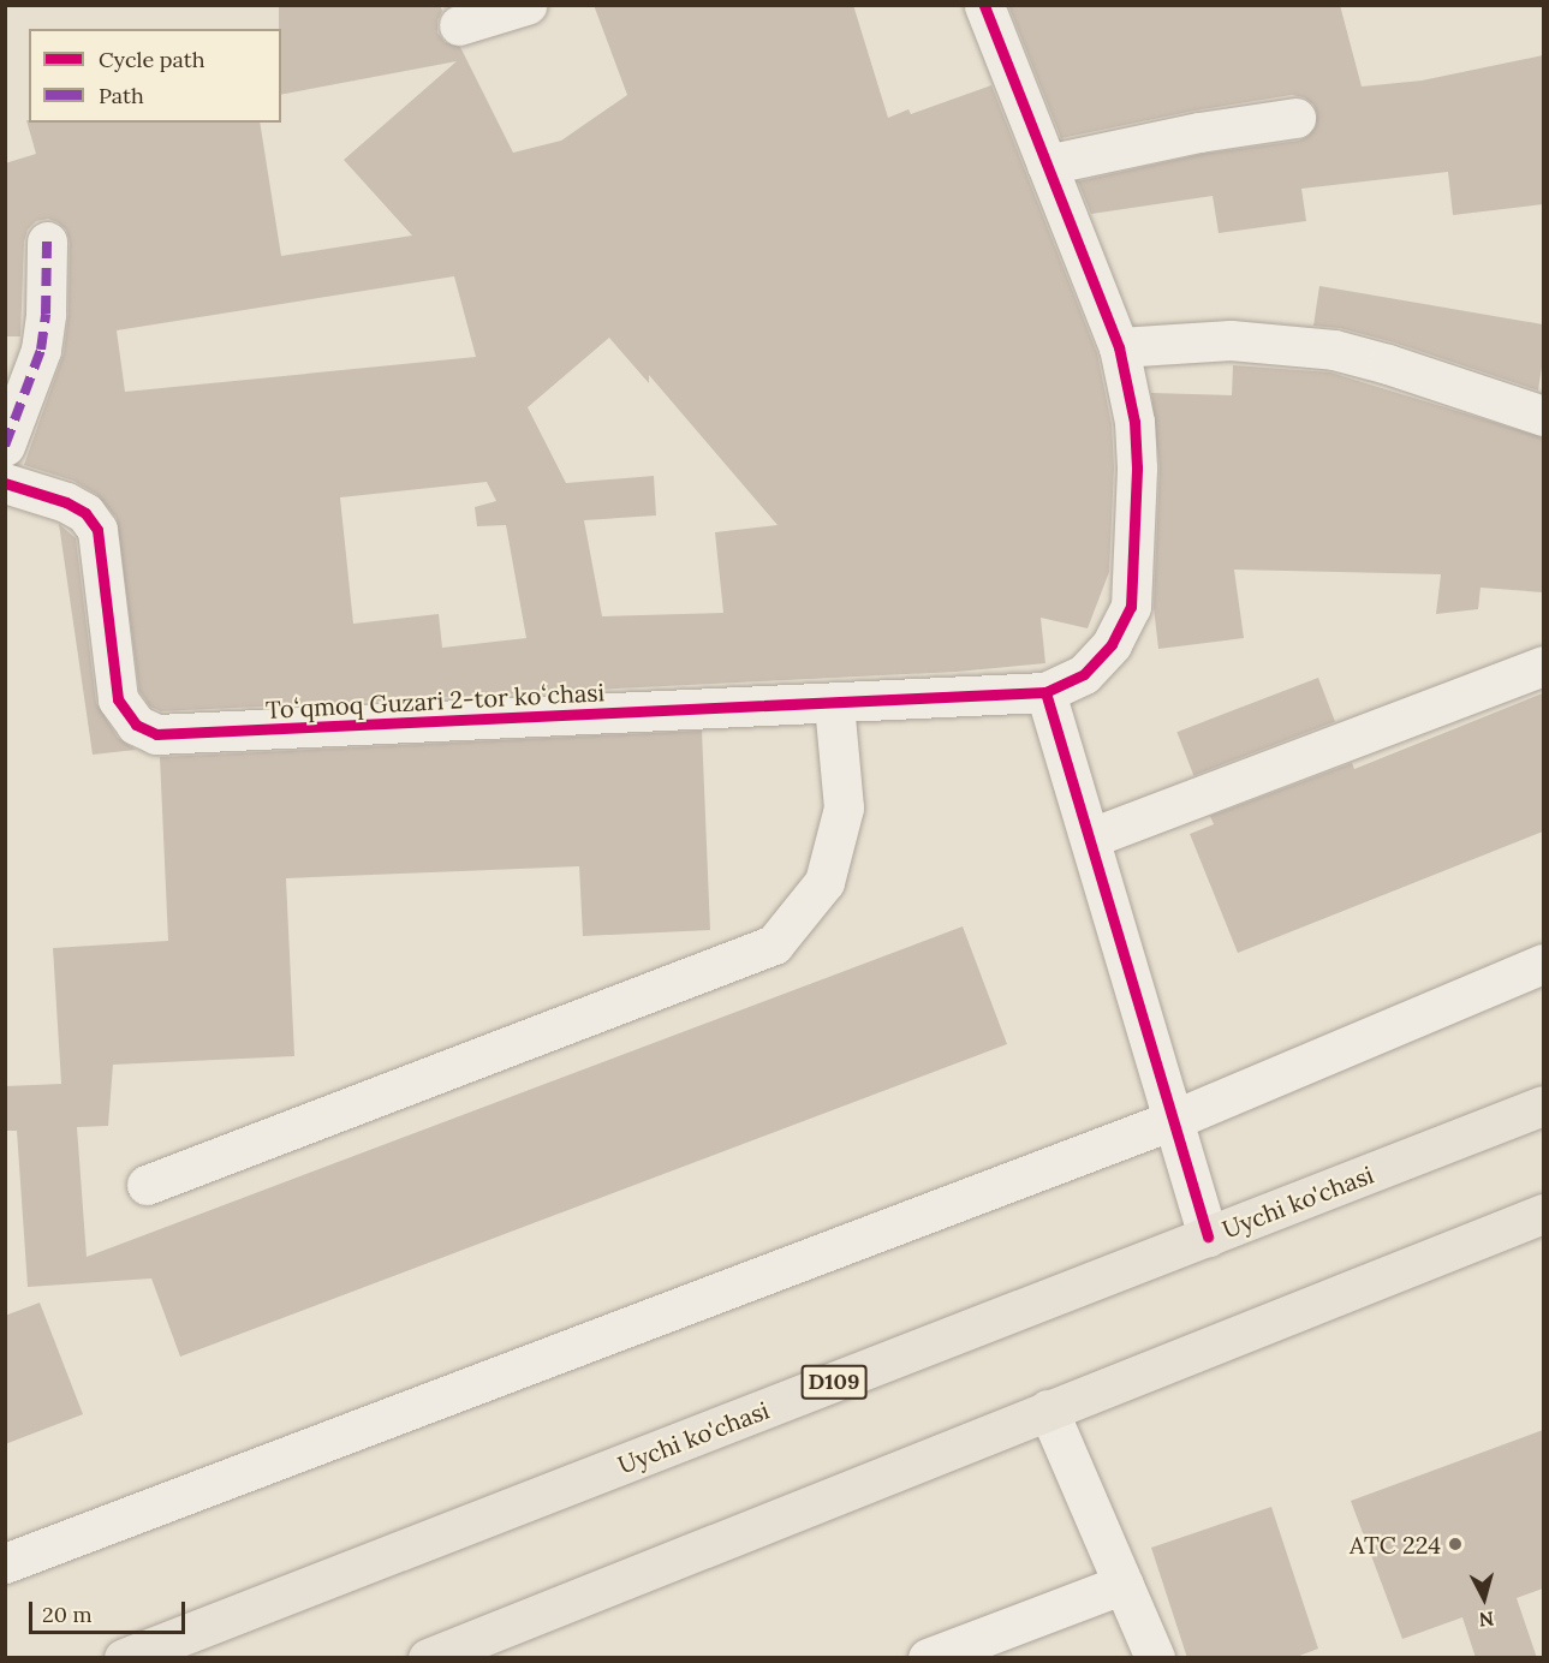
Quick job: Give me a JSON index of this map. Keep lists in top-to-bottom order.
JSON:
{
  "streets": {
    "main road": ["Uychi ko'chasi", "D109"],
    "street": ["Toʻqmoq Guzari 2-tor koʻchasi"]
  },
  "places": ["ATC 224"],
  "legend": ["Cycle path", "Path"],
  "scale_bar": "20 m",
  "north": "bottom"
}
